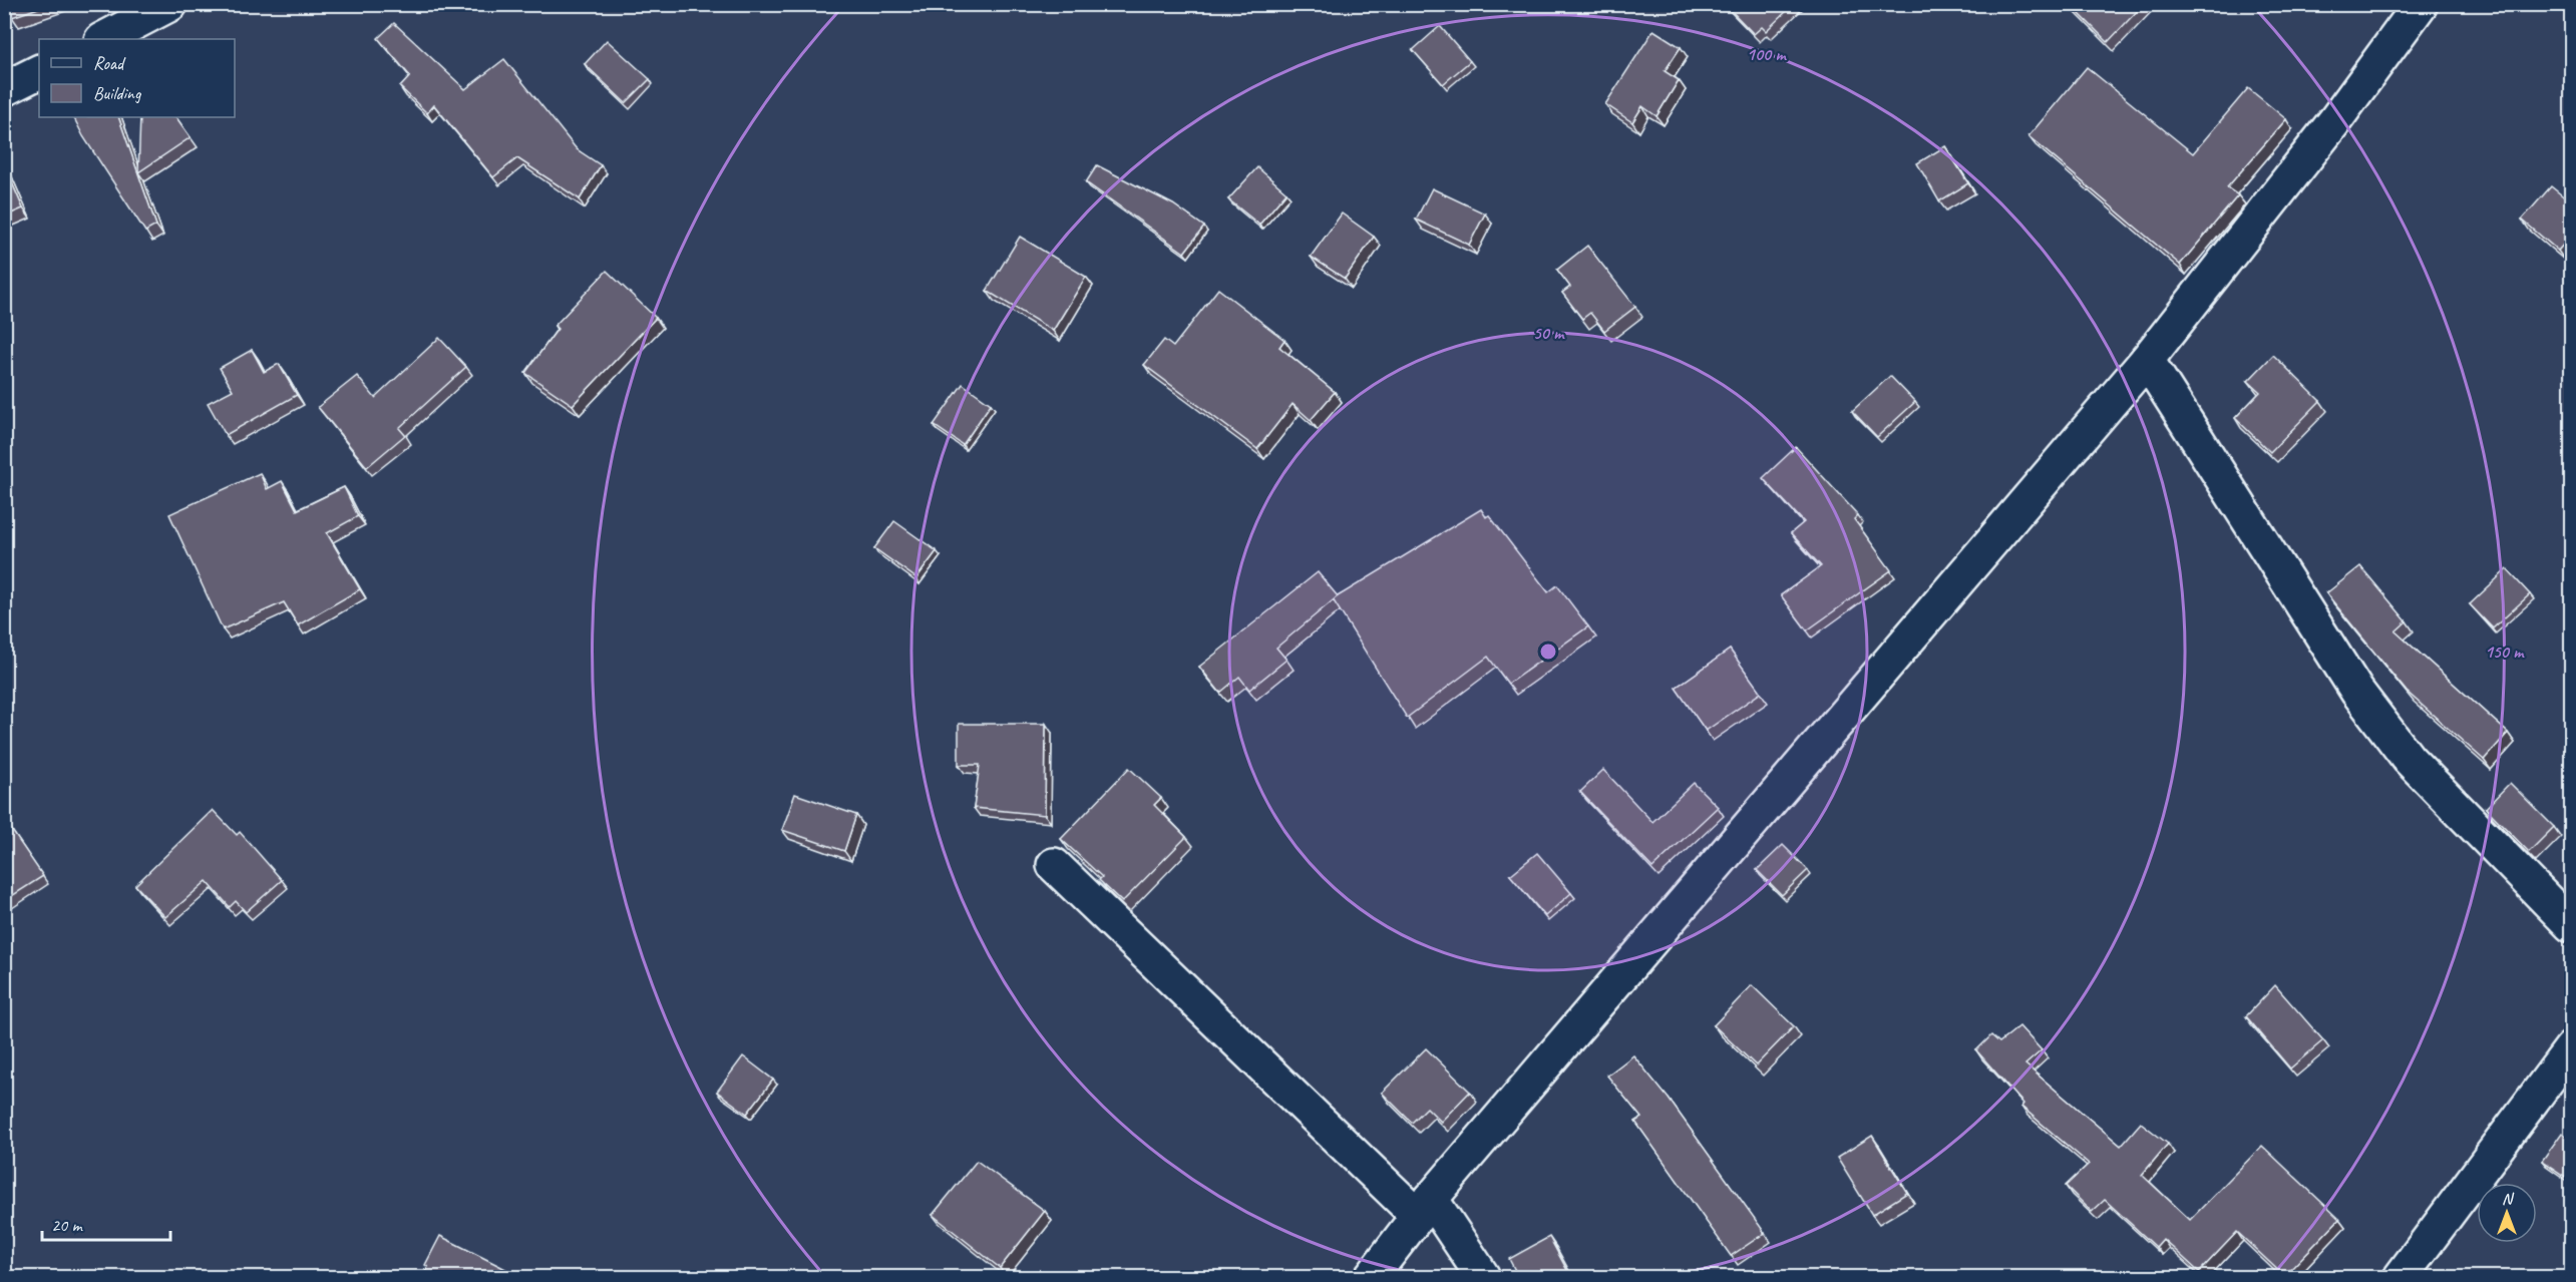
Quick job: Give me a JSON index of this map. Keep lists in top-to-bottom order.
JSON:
{
  "legend": ["Road", "Building"],
  "scale_bar": "20 m",
  "north": "top",
  "rings": ["100 m", "50 m", "150 m"]
}
